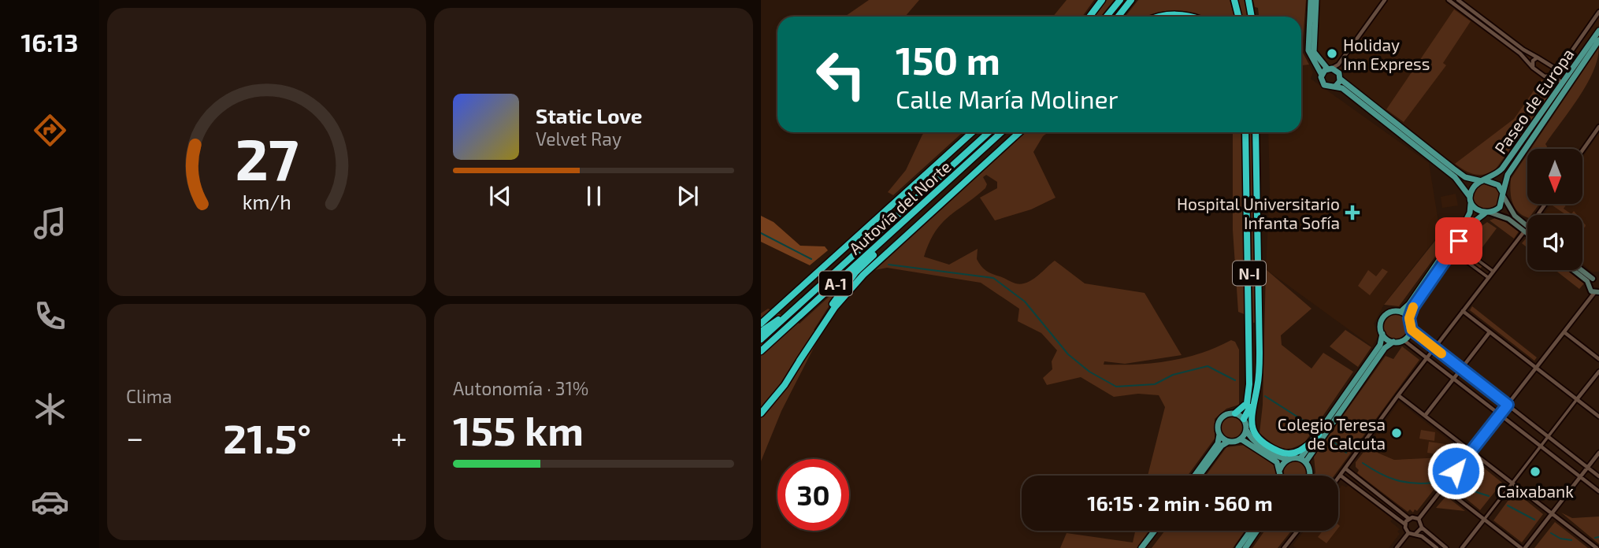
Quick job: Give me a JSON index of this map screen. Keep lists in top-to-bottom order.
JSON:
{
  "streets": {
    "highway": ["Autovía del Norte", "N-I", "A-1"],
    "main road": ["Paseo de Europa"]
  },
  "places": {
    "other": ["Holiday Inn Express", "Colegio Teresa de Calcuta", "Caixabank"],
    "health": ["Hospital Universitario Infanta Sofía"]
  },
  "north": "bottom",
  "page": {
    "tabs": "16:13",
    "turn": ["150 m", "Calle María Moliner"],
    "song": ["Static Love", "Velvet Ray"],
    "tile": [
      "Clima",
      ["Autonomía · 31%", "155 km"]
    ],
    "heat": ["−", "21.5°", "+"],
    "limit": "30",
    "trip": "16:15 · 2 min · 560 m",
    "gauge": ["27", "km/h"]
  }
}
